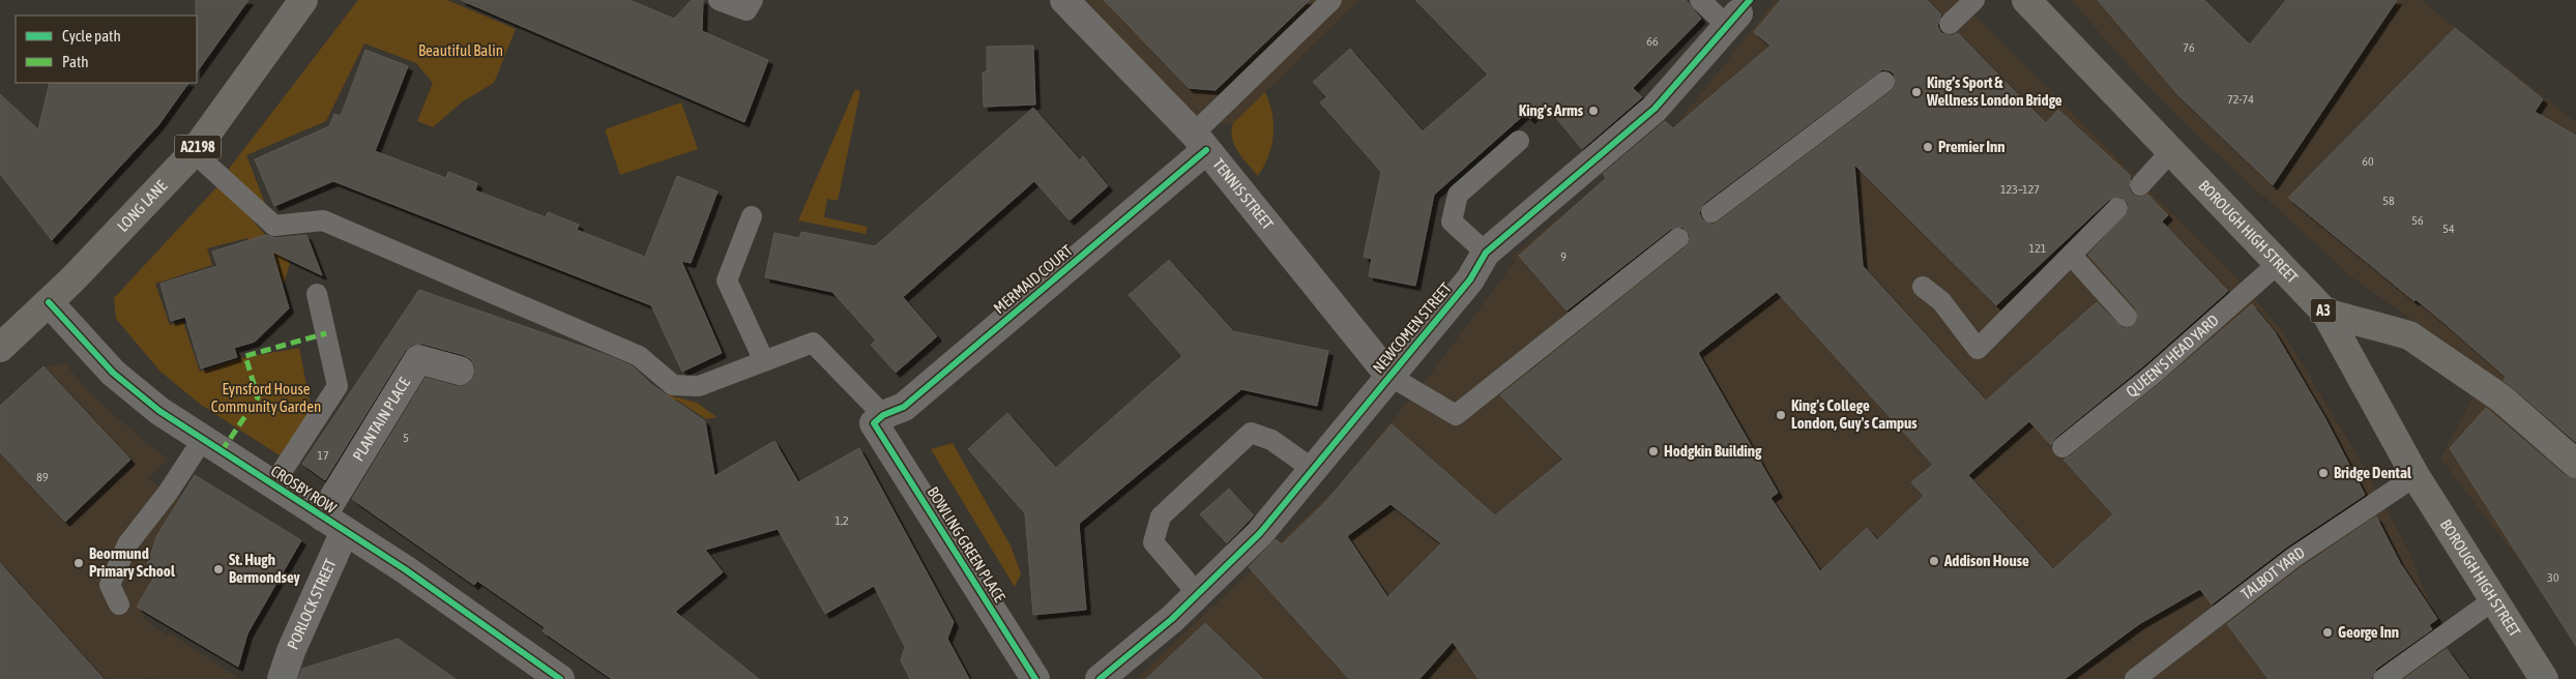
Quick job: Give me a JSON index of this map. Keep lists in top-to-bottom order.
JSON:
{
  "streets": {
    "main road": [
      "A2198",
      "LONG LANE",
      "BOROUGH HIGH STREET",
      "A3"
    ],
    "street": [
      "TENNIS STREET",
      "MERMAID COURT",
      "NEWCOMEN STREET",
      "PLANTAIN PLACE",
      "CROSBY ROW",
      "BOWLING GREEN PLACE",
      "PORLOCK STREET"
    ],
    "lane": ["QUEEN'S HEAD YARD", "TALBOT YARD"]
  },
  "crossings": [
    ["TENNIS STREET", "MERMAID COURT"],
    ["TENNIS STREET", "NEWCOMEN STREET"],
    ["LONG LANE", "CROSBY ROW"],
    ["BOROUGH HIGH STREET", "QUEEN'S HEAD YARD"],
    ["BOROUGH HIGH STREET", "TALBOT YARD"],
    ["MERMAID COURT", "BOWLING GREEN PLACE"],
    ["PLANTAIN PLACE", "CROSBY ROW"],
    ["PLANTAIN PLACE", "PORLOCK STREET"],
    ["CROSBY ROW", "PORLOCK STREET"]
  ],
  "parks": ["Beautiful Balin", "Eynsford House Community Garden"],
  "places": [
    "King’s Sport & Wellness London Bridge",
    "King's Arms",
    "Premier Inn",
    "King's College London, Guy's Campus",
    "Hodgkin Building",
    "Bridge Dental",
    "Addison House",
    "Beormund Primary School",
    "St. Hugh Bermondsey",
    "George Inn"
  ],
  "house_numbers": [
    "66",
    "76",
    "72-74",
    "60",
    "123–127",
    "58",
    "56",
    "54",
    "121",
    "9",
    "5",
    "17",
    "89",
    "1,2",
    "30"
  ],
  "legend": ["Cycle path", "Path"]
}
